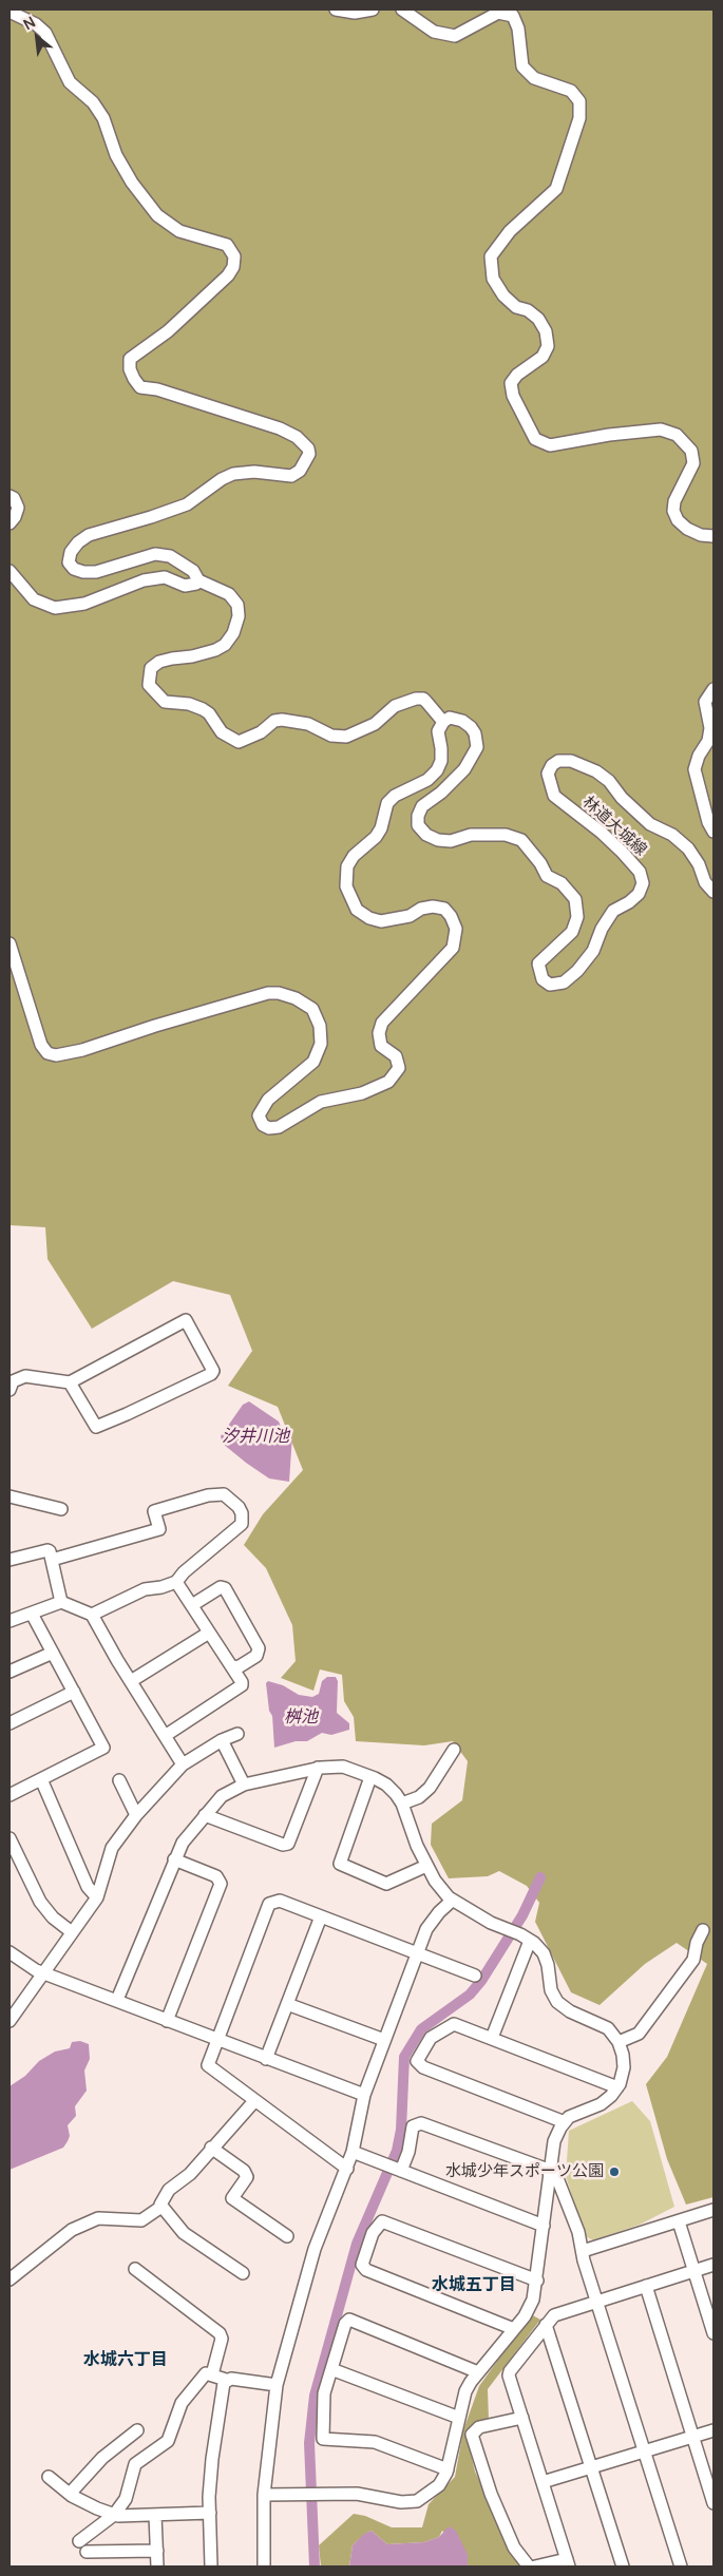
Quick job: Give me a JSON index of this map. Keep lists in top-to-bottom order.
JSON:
{
  "streets": {
    "street": ["林道大城線"]
  },
  "districts": ["水城五丁目", "水城六丁目"],
  "water": ["汐井川池", "桝池"],
  "places": ["水城少年スポーツ公園"],
  "north": "top left"
}
